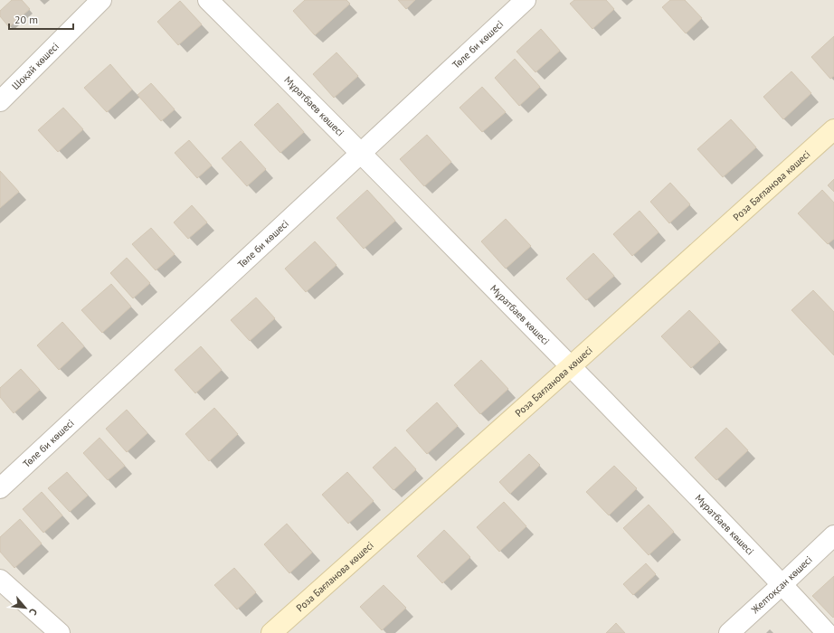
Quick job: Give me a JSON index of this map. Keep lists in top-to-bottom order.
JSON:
{
  "streets": {
    "street": [
      "Төле би көшесі",
      "Шоқай көшесі",
      "Мұратбаев көшесі",
      "Роза Бағланова көшесі",
      "Желтоқсан көшесі"
    ]
  },
  "crossings": [
    ["Төле би көшесі", "Мұратбаев көшесі"],
    ["Мұратбаев көшесі", "Роза Бағланова көшесі"],
    ["Мұратбаев көшесі", "Желтоқсан көшесі"]
  ],
  "scale_bar": "20 m",
  "north": "bottom right"
}
